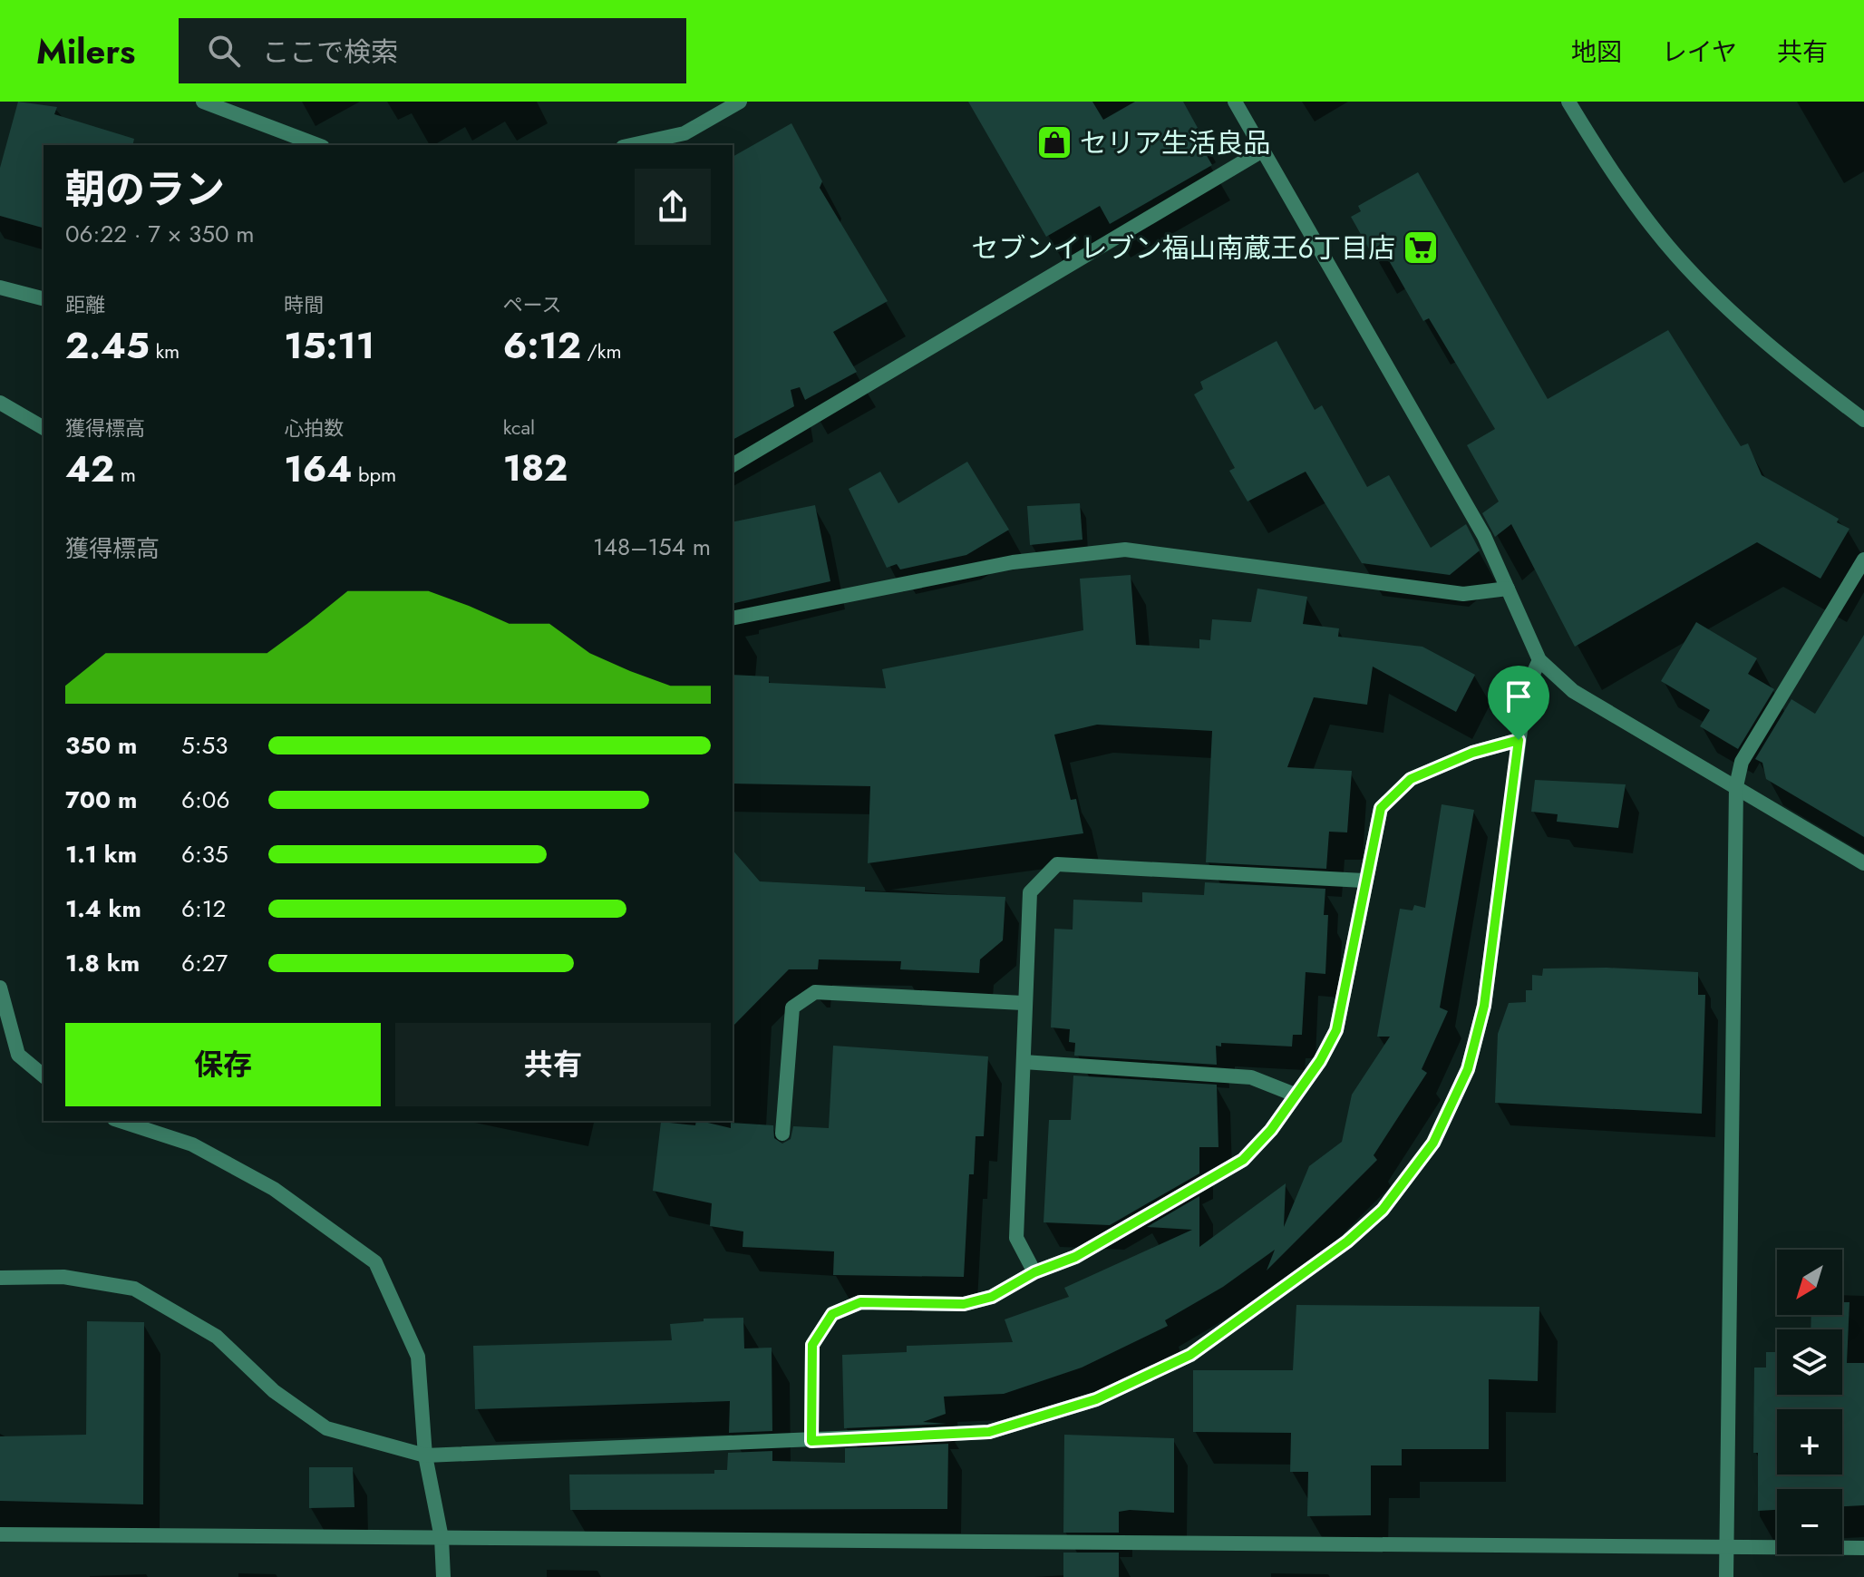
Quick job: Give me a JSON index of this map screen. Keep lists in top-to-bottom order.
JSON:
{
  "places": {
    "shop": ["セリア生活良品"],
    "supermarket": ["セブンイレブン福山南蔵王６丁目店"]
  },
  "north": "bottom left",
  "page": {
    "header": "Milers",
    "search": "ここで検索",
    "nav": ["地図", "レイヤ", "共有"],
    "heading": ["朝のラン", "06:22 · 7 × 350 m"],
    "stats": [
      ["距離", "2.45 km"],
      ["時間", "15:11"],
      ["ペース", "6:12 /km"],
      ["獲得標高", "42 m"],
      ["心拍数", "164 bpm"],
      ["kcal", "182"]
    ],
    "chart": ["獲得標高", "148–154 m"],
    "list": [
      {
        "name": "350 m",
        "note": "5:53"
      },
      {
        "name": "700 m",
        "note": "6:06"
      },
      {
        "name": "1.1 km",
        "note": "6:35"
      },
      {
        "name": "1.4 km",
        "note": "6:12"
      },
      {
        "name": "1.8 km",
        "note": "6:27"
      }
    ],
    "buttons": ["保存", "共有"],
    "map_buttons": ["+", "−"]
  }
}
